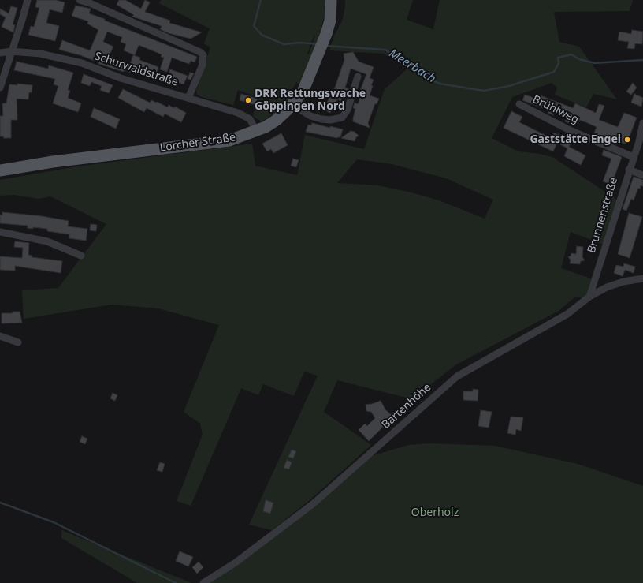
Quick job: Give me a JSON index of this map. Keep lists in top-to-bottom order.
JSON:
{
  "streets": {
    "main road": ["Lorcher Straße"],
    "street": [
      "Schurwaldstraße",
      "Brühlweg",
      "Brunnenstraße",
      "Bartenhöhe"
    ]
  },
  "crossings": [
    ["Schurwaldstraße", "Lorcher Straße"],
    ["Brühlweg", "Brunnenstraße"],
    ["Brunnenstraße", "Bartenhöhe"]
  ],
  "water": ["Meerbach"],
  "parks": ["Oberholz"],
  "places": ["DRK Rettungswache Göppingen Nord", "Gaststätte Engel"]
}
